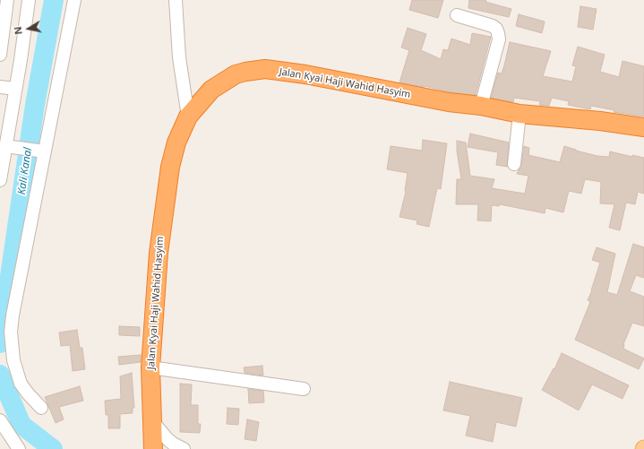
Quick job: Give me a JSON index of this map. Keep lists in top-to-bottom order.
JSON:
{
  "streets": {
    "highway": ["Jalan Kyai Haji Wahid Hasyim"]
  },
  "water": ["Kali Kanal"],
  "north": "left"
}
